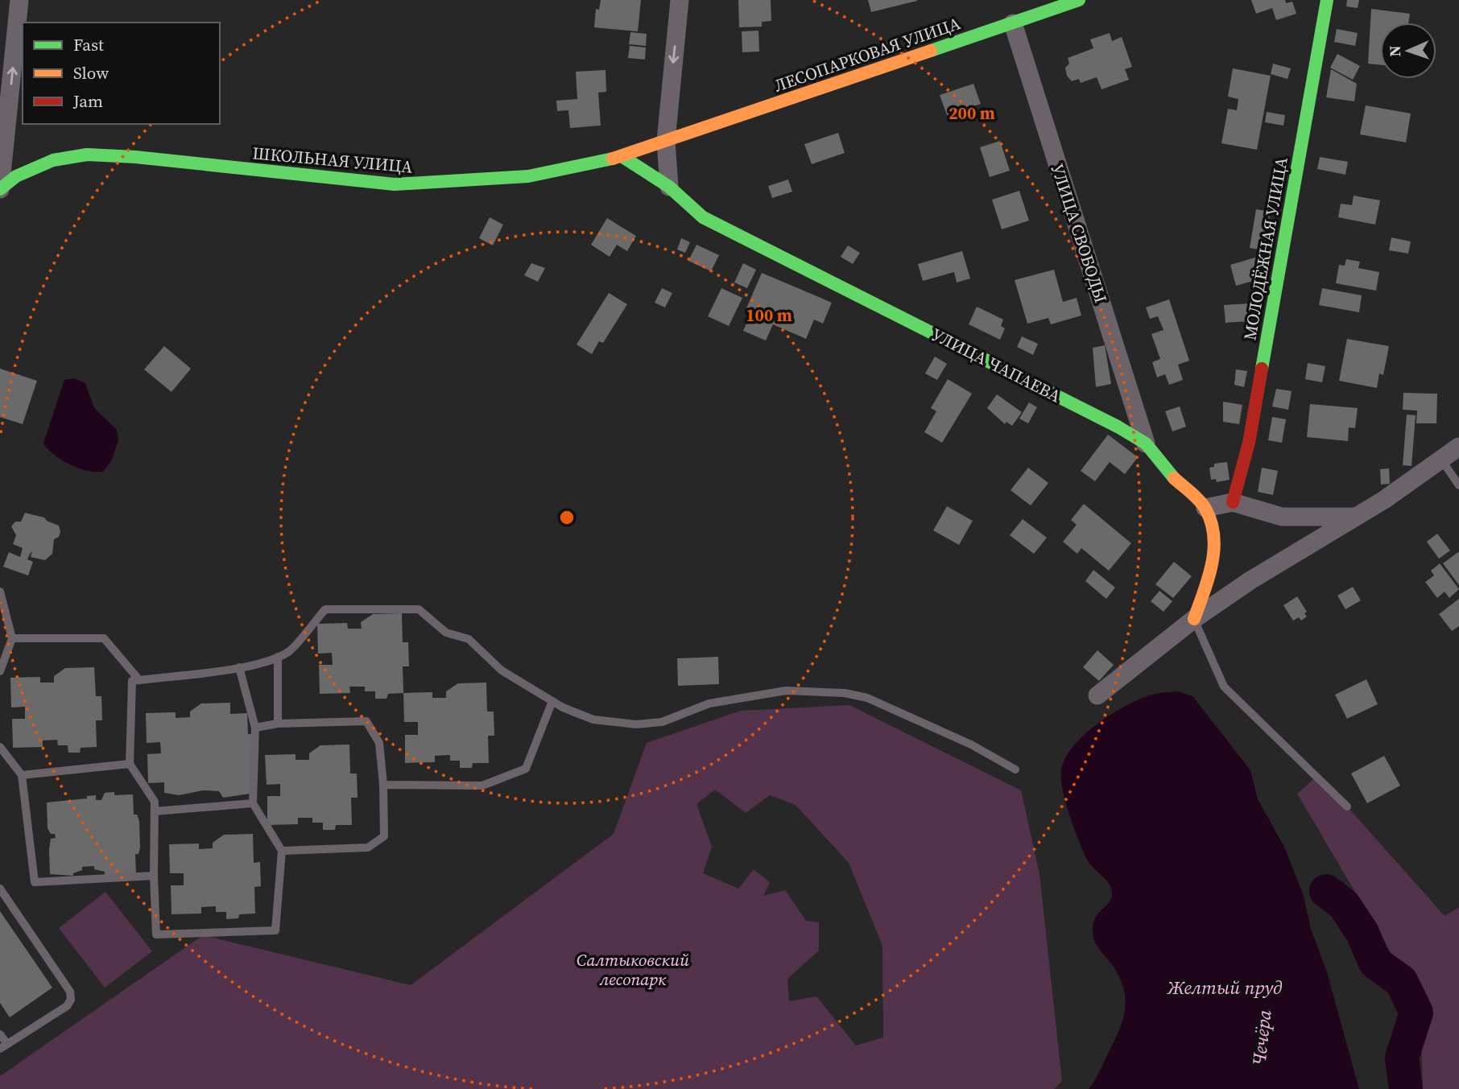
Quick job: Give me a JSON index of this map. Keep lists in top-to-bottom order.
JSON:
{
  "streets": {
    "street": [
      "ЛЕСОПАРКОВАЯ УЛИЦА",
      "ШКОЛЬНАЯ УЛИЦА",
      "УЛИЦА СВОБОДЫ",
      "МОЛОДЁЖНАЯ УЛИЦА",
      "УЛИЦА ЧАПАЕВА"
    ]
  },
  "crossings": [
    ["ЛЕСОПАРКОВАЯ УЛИЦА", "ШКОЛЬНАЯ УЛИЦА"],
    ["ЛЕСОПАРКОВАЯ УЛИЦА", "УЛИЦА СВОБОДЫ"],
    ["ШКОЛЬНАЯ УЛИЦА", "УЛИЦА ЧАПАЕВА"],
    ["УЛИЦА СВОБОДЫ", "УЛИЦА ЧАПАЕВА"]
  ],
  "water": ["Желтый пруд", "Чечёра"],
  "parks": ["Салтыковский лесопарк"],
  "legend": ["Fast", "Slow", "Jam"],
  "north": "left",
  "rings": ["200 m", "100 m"]
}
